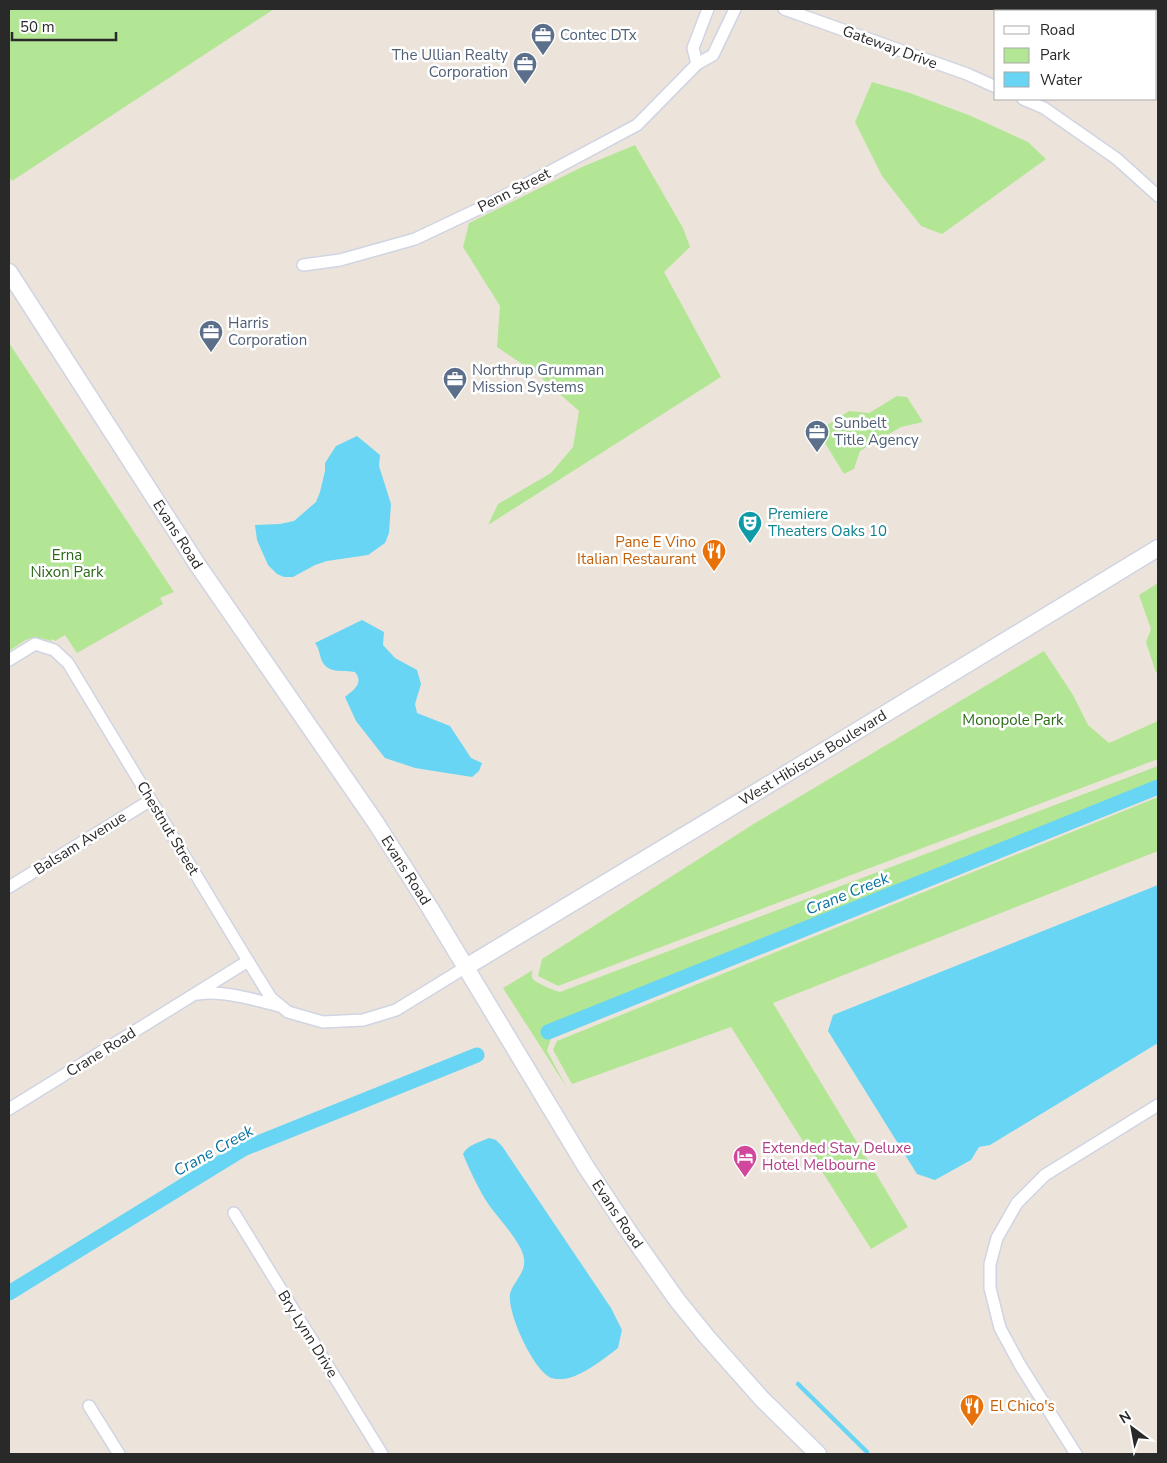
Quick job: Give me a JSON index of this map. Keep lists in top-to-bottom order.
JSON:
{
  "streets": {
    "street": [
      "Gateway Drive",
      "Penn Street",
      "Evans Road",
      "West Hibiscus Boulevard",
      "Chestnut Street",
      "Balsam Avenue",
      "Crane Road",
      "Bry Lynn Drive"
    ]
  },
  "crossings": [
    ["Evans Road", "West Hibiscus Boulevard"],
    ["Evans Road", "Crane Road"],
    ["West Hibiscus Boulevard", "Crane Road"],
    ["Chestnut Street", "Balsam Avenue"],
    ["Chestnut Street", "Crane Road"]
  ],
  "water": ["Crane Creek"],
  "parks": ["Erna Nixon Park", "Monopole Park"],
  "places": {
    "office": [
      "Contec DTx",
      "The Ullian Realty Corporation",
      "Harris Corporation",
      "Northrup Grumman Mission Systems",
      "Sunbelt Title Agency"
    ],
    "theatre": ["Premiere Theaters Oaks 10"],
    "restaurant": ["Pane E Vino Italian Restaurant", "El Chico's"],
    "hotel": ["Extended Stay Deluxe Hotel Melbourne"]
  },
  "legend": ["Road", "Park", "Water"],
  "scale_bar": "50 m",
  "north": "top left"
}
